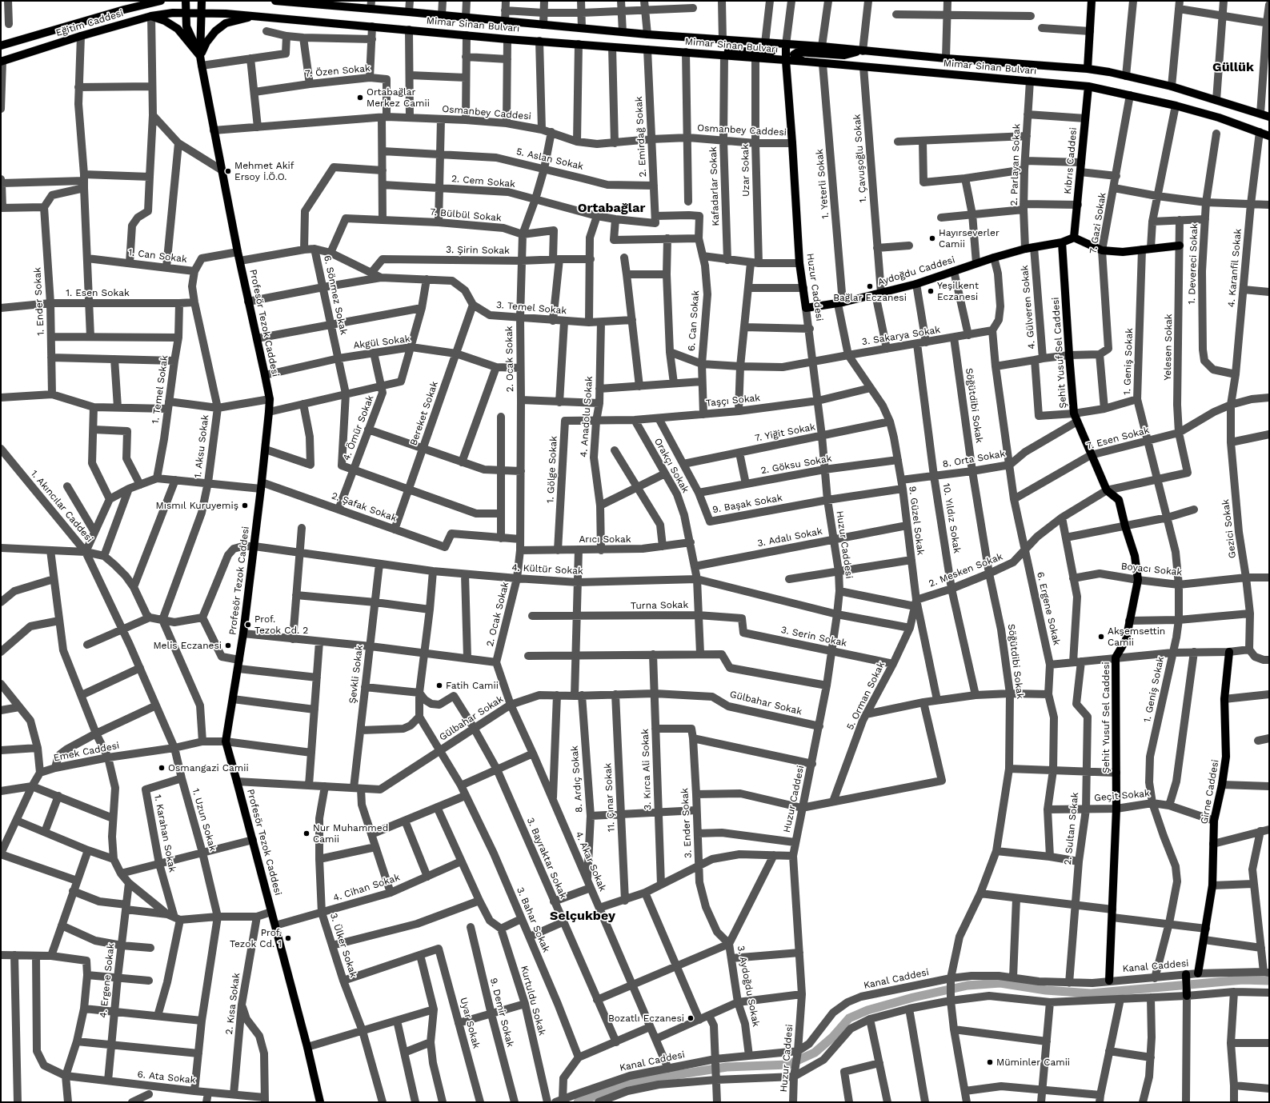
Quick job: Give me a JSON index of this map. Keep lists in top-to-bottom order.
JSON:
{
  "streets": {
    "main road": [
      "Eğitim Caddesi",
      "Mimar Sinan Bulvarı",
      "Kıbrıs Caddesi",
      "Aydoğdu Caddesi",
      "Huzur Caddesi",
      "Profesör Tezok Caddesi",
      "Şehit Yusuf Sel Caddesi",
      "Girne Caddesi"
    ],
    "street": [
      "7. Özen Sokak",
      "Osmanbey Caddesi",
      "2. Emirdağ Sokak",
      "1. Çavuşoğlu Sokak",
      "5. Aslan Sokak",
      "2. Parlayan Sokak",
      "Uzar Sokak",
      "2. Cem Sokak",
      "1. Yeterli Sokak",
      "Kafadarlar Sokak",
      "7. Bülbül Sokak",
      "7. Gazi Sokak",
      "3. Şirin Sokak",
      "1. Can Sokak",
      "1. Devereci Sokak",
      "4. Karanfil Sokak",
      "1. Esen Sokak",
      "6. Sönmez Sokak",
      "1. Ender Sokak",
      "4. Gülveren Sokak",
      "3. Temel Sokak",
      "6. Can Sokak",
      "3. Sakarya Sokak",
      "Akgül Sokak",
      "Yelesen Sokak",
      "2. Ocak Sokak",
      "1. Geniş Sokak",
      "1. Temel Sokak",
      "Taşçı Sokak",
      "Söğütdibi Sokak",
      "Bereket Sokak",
      "4. Anadolu Sokak",
      "4. Ömür Sokak",
      "7. Yiğit Sokak",
      "7. Esen Sokak",
      "1. Aksu Sokak",
      "8. Orta Sokak",
      "2. Göksu Sokak",
      "Orakçı Sokak",
      "1. Gölge Sokak",
      "9. Başak Sokak",
      "1. Akıncılar Caddesi",
      "2. Şafak Sokak",
      "10. Yıldız Sokak",
      "9. Güzel Sokak",
      "Gezici Sokak",
      "3. Adalı Sokak",
      "Arıcı Sokak",
      "4. Kültür Sokak",
      "Boyacı Sokak",
      "2. Mesken Sokak",
      "Turna Sokak",
      "6. Ergene Sokak",
      "3. Serin Sokak",
      "Şevkli Sokak",
      "5. Orman Sokak",
      "Gülbahar Sokak",
      "Emek Caddesi",
      "3. Kırca Ali Sokak",
      "8. Ardıç Sokak",
      "Geçit Sokak",
      "11. Çınar Sokak",
      "1. Uzun Sokak",
      "3. Ender Sokak",
      "2. Sultan Sokak",
      "1. Karahan Sokak",
      "3. Bayraktar Sokak",
      "4. Akar Sokak",
      "4. Cihan Sokak",
      "3. Bahar Sokak",
      "3. Ülker Sokak",
      "Kanal Caddesi",
      "4. Ergene Sokak",
      "3. Aydoğdu Sokak",
      "Kurtuldu Sokak",
      "2. Kısa Sokak",
      "9. Demir Sokak",
      "Uyar Sokak",
      "6. Ata Sokak"
    ]
  },
  "crossings": [
    ["Eğitim Caddesi", "Mimar Sinan Bulvarı"],
    ["Mimar Sinan Bulvarı", "2. Emirdağ Sokak"],
    ["Mimar Sinan Bulvarı", "1. Çavuşoğlu Sokak"],
    ["Mimar Sinan Bulvarı", "Kıbrıs Caddesi"],
    ["Mimar Sinan Bulvarı", "2. Parlayan Sokak"],
    ["Mimar Sinan Bulvarı", "Uzar Sokak"],
    ["Mimar Sinan Bulvarı", "1. Yeterli Sokak"],
    ["Mimar Sinan Bulvarı", "Kafadarlar Sokak"],
    ["Mimar Sinan Bulvarı", "7. Gazi Sokak"],
    ["Mimar Sinan Bulvarı", "4. Karanfil Sokak"],
    ["Mimar Sinan Bulvarı", "Huzur Caddesi"],
    ["7. Özen Sokak", "Osmanbey Caddesi"],
    ["Osmanbey Caddesi", "2. Emirdağ Sokak"],
    ["Osmanbey Caddesi", "Uzar Sokak"],
    ["Osmanbey Caddesi", "Kafadarlar Sokak"],
    ["Osmanbey Caddesi", "Huzur Caddesi"],
    ["Osmanbey Caddesi", "Profesör Tezok Caddesi"],
    ["Osmanbey Caddesi", "2. Ocak Sokak"],
    ["2. Emirdağ Sokak", "5. Aslan Sokak"],
    ["2. Emirdağ Sokak", "2. Cem Sokak"],
    ["2. Emirdağ Sokak", "6. Can Sokak"],
    ["1. Çavuşoğlu Sokak", "Aydoğdu Caddesi"],
    ["1. Çavuşoğlu Sokak", "3. Sakarya Sokak"],
    ["5. Aslan Sokak", "2. Ocak Sokak"],
    ["Kıbrıs Caddesi", "Aydoğdu Caddesi"],
    ["2. Parlayan Sokak", "Aydoğdu Caddesi"],
    ["Uzar Sokak", "3. Sakarya Sokak"],
    ["Uzar Sokak", "Taşçı Sokak"],
    ["2. Cem Sokak", "6. Can Sokak"],
    ["2. Cem Sokak", "2. Ocak Sokak"],
    ["1. Yeterli Sokak", "Aydoğdu Caddesi"],
    ["1. Yeterli Sokak", "3. Sakarya Sokak"],
    ["1. Yeterli Sokak", "9. Güzel Sokak"],
    ["7. Bülbül Sokak", "3. Şirin Sokak"],
    ["7. Bülbül Sokak", "3. Temel Sokak"],
    ["7. Bülbül Sokak", "2. Ocak Sokak"],
    ["3. Şirin Sokak", "3. Temel Sokak"],
    ["3. Şirin Sokak", "2. Ocak Sokak"],
    ["1. Can Sokak", "Profesör Tezok Caddesi"],
    ["1. Can Sokak", "1. Aksu Sokak"],
    ["1. Devereci Sokak", "4. Karanfil Sokak"],
    ["4. Karanfil Sokak", "7. Esen Sokak"],
    ["4. Karanfil Sokak", "Gezici Sokak"],
    ["Aydoğdu Caddesi", "Huzur Caddesi"],
    ["Aydoğdu Caddesi", "4. Gülveren Sokak"],
    ["Aydoğdu Caddesi", "Şehit Yusuf Sel Caddesi"],
    ["Huzur Caddesi", "3. Sakarya Sokak"],
    ["Huzur Caddesi", "Taşçı Sokak"],
    ["Huzur Caddesi", "7. Yiğit Sokak"],
    ["Huzur Caddesi", "2. Göksu Sokak"],
    ["Huzur Caddesi", "9. Başak Sokak"],
    ["Huzur Caddesi", "3. Adalı Sokak"],
    ["Huzur Caddesi", "4. Kültür Sokak"],
    ["Huzur Caddesi", "3. Serin Sokak"],
    ["Huzur Caddesi", "Gülbahar Sokak"],
    ["Huzur Caddesi", "Kanal Caddesi"],
    ["1. Esen Sokak", "1. Ender Sokak"],
    ["1. Esen Sokak", "1. Temel Sokak"],
    ["1. Esen Sokak", "1. Aksu Sokak"],
    ["6. Sönmez Sokak", "3. Temel Sokak"],
    ["6. Sönmez Sokak", "Akgül Sokak"],
    ["6. Sönmez Sokak", "4. Ömür Sokak"],
    ["4. Gülveren Sokak", "Şehit Yusuf Sel Caddesi"],
    ["3. Temel Sokak", "Profesör Tezok Caddesi"],
    ["3. Temel Sokak", "2. Ocak Sokak"],
    ["3. Temel Sokak", "Bereket Sokak"],
    ["3. Temel Sokak", "4. Anadolu Sokak"],
    ["6. Can Sokak", "3. Sakarya Sokak"],
    ["6. Can Sokak", "Taşçı Sokak"],
    ["Profesör Tezok Caddesi", "Akgül Sokak"],
    ["Profesör Tezok Caddesi", "2. Ocak Sokak"],
    ["Profesör Tezok Caddesi", "2. Şafak Sokak"],
    ["Profesör Tezok Caddesi", "4. Kültür Sokak"],
    ["Profesör Tezok Caddesi", "Gülbahar Sokak"],
    ["Profesör Tezok Caddesi", "Emek Caddesi"],
    ["Profesör Tezok Caddesi", "4. Cihan Sokak"],
    ["3. Sakarya Sokak", "Söğütdibi Sokak"],
    ["3. Sakarya Sokak", "10. Yıldız Sokak"],
    ["3. Sakarya Sokak", "9. Güzel Sokak"],
    ["3. Sakarya Sokak", "6. Ergene Sokak"],
    ["Akgül Sokak", "2. Ocak Sokak"],
    ["Akgül Sokak", "Bereket Sokak"],
    ["Akgül Sokak", "4. Ömür Sokak"],
    ["Yelesen Sokak", "7. Esen Sokak"],
    ["Yelesen Sokak", "2. Mesken Sokak"],
    ["Şehit Yusuf Sel Caddesi", "7. Esen Sokak"],
    ["Şehit Yusuf Sel Caddesi", "8. Orta Sokak"],
    ["Şehit Yusuf Sel Caddesi", "Boyacı Sokak"],
    ["Şehit Yusuf Sel Caddesi", "2. Mesken Sokak"],
    ["Şehit Yusuf Sel Caddesi", "Geçit Sokak"],
    ["Şehit Yusuf Sel Caddesi", "Kanal Caddesi"],
    ["2. Ocak Sokak", "Arıcı Sokak"],
    ["2. Ocak Sokak", "4. Kültür Sokak"],
    ["2. Ocak Sokak", "Şevkli Sokak"],
    ["2. Ocak Sokak", "4. Akar Sokak"],
    ["1. Geniş Sokak", "7. Esen Sokak"],
    ["1. Geniş Sokak", "Boyacı Sokak"],
    ["1. Geniş Sokak", "2. Mesken Sokak"],
    ["1. Geniş Sokak", "Geçit Sokak"],
    ["1. Geniş Sokak", "Kanal Caddesi"],
    ["1. Temel Sokak", "2. Şafak Sokak"],
    ["Taşçı Sokak", "4. Anadolu Sokak"],
    ["Taşçı Sokak", "Orakçı Sokak"],
    ["Taşçı Sokak", "1. Gölge Sokak"],
    ["Taşçı Sokak", "9. Başak Sokak"],
    ["Taşçı Sokak", "9. Güzel Sokak"],
    ["Söğütdibi Sokak", "8. Orta Sokak"],
    ["Söğütdibi Sokak", "2. Mesken Sokak"],
    ["Söğütdibi Sokak", "Kanal Caddesi"],
    ["Bereket Sokak", "2. Şafak Sokak"],
    ["4. Anadolu Sokak", "1. Gölge Sokak"],
    ["4. Anadolu Sokak", "Arıcı Sokak"],
    ["4. Ömür Sokak", "2. Şafak Sokak"],
    ["7. Yiğit Sokak", "9. Başak Sokak"],
    ["7. Yiğit Sokak", "9. Güzel Sokak"],
    ["7. Esen Sokak", "Gezici Sokak"],
    ["7. Esen Sokak", "6. Ergene Sokak"],
    ["1. Aksu Sokak", "2. Şafak Sokak"],
    ["8. Orta Sokak", "10. Yıldız Sokak"],
    ["8. Orta Sokak", "9. Güzel Sokak"],
    ["8. Orta Sokak", "6. Ergene Sokak"],
    ["2. Göksu Sokak", "9. Başak Sokak"],
    ["2. Göksu Sokak", "9. Güzel Sokak"],
    ["Orakçı Sokak", "3. Adalı Sokak"],
    ["Orakçı Sokak", "Arıcı Sokak"],
    ["Orakçı Sokak", "4. Kültür Sokak"],
    ["Orakçı Sokak", "Turna Sokak"],
    ["1. Gölge Sokak", "Arıcı Sokak"],
    ["9. Başak Sokak", "9. Güzel Sokak"],
    ["1. Akıncılar Caddesi", "1. Uzun Sokak"],
    ["10. Yıldız Sokak", "2. Mesken Sokak"],
    ["9. Güzel Sokak", "3. Adalı Sokak"],
    ["9. Güzel Sokak", "2. Mesken Sokak"],
    ["9. Güzel Sokak", "5. Orman Sokak"],
    ["Gezici Sokak", "Boyacı Sokak"],
    ["Arıcı Sokak", "8. Ardıç Sokak"],
    ["4. Kültür Sokak", "Şevkli Sokak"],
    ["4. Kültür Sokak", "8. Ardıç Sokak"],
    ["Boyacı Sokak", "2. Sultan Sokak"],
    ["2. Mesken Sokak", "6. Ergene Sokak"],
    ["2. Mesken Sokak", "5. Orman Sokak"],
    ["2. Mesken Sokak", "2. Sultan Sokak"],
    ["Turna Sokak", "3. Serin Sokak"],
    ["Turna Sokak", "8. Ardıç Sokak"],
    ["6. Ergene Sokak", "Geçit Sokak"],
    ["3. Serin Sokak", "5. Orman Sokak"],
    ["Şevkli Sokak", "Gülbahar Sokak"],
    ["Şevkli Sokak", "4. Cihan Sokak"],
    ["Gülbahar Sokak", "3. Kırca Ali Sokak"],
    ["Gülbahar Sokak", "8. Ardıç Sokak"],
    ["Gülbahar Sokak", "11. Çınar Sokak"],
    ["Gülbahar Sokak", "3. Bayraktar Sokak"],
    ["Gülbahar Sokak", "4. Akar Sokak"],
    ["Gülbahar Sokak", "3. Bahar Sokak"],
    ["Gülbahar Sokak", "3. Ülker Sokak"],
    ["Emek Caddesi", "1. Uzun Sokak"],
    ["8. Ardıç Sokak", "4. Akar Sokak"],
    ["Girne Caddesi", "Geçit Sokak"],
    ["Girne Caddesi", "Kanal Caddesi"],
    ["Geçit Sokak", "2. Sultan Sokak"],
    ["1. Uzun Sokak", "1. Karahan Sokak"],
    ["1. Uzun Sokak", "6. Ata Sokak"],
    ["3. Ender Sokak", "3. Aydoğdu Sokak"],
    ["2. Sultan Sokak", "Kanal Caddesi"],
    ["4. Akar Sokak", "Kanal Caddesi"],
    ["4. Cihan Sokak", "3. Ülker Sokak"],
    ["Kanal Caddesi", "3. Aydoğdu Sokak"],
    ["4. Ergene Sokak", "6. Ata Sokak"],
    ["2. Kısa Sokak", "6. Ata Sokak"]
  ],
  "districts": ["Güllük", "Ortabağlar", "Selçukbey"],
  "places": [
    "Ortabağlar Merkez Camii",
    "Mehmet Akif Ersoy İ.Ö.O.",
    "Hayırseverler Camii",
    "Bağlar Eczanesi",
    "Yeşilkent Eczanesi",
    "Mısmıl Kuruyemiş",
    "Prof. Tezok Cd. 2",
    "Akşemsettin Camii",
    "Melis Eczanesi",
    "Fatih Camii",
    "Osmangazi Camii",
    "Nur Muhammed Camii",
    "Prof. Tezok Cd. 1",
    "Bozatlı Eczanesi",
    "Müminler Camii"
  ]
}
